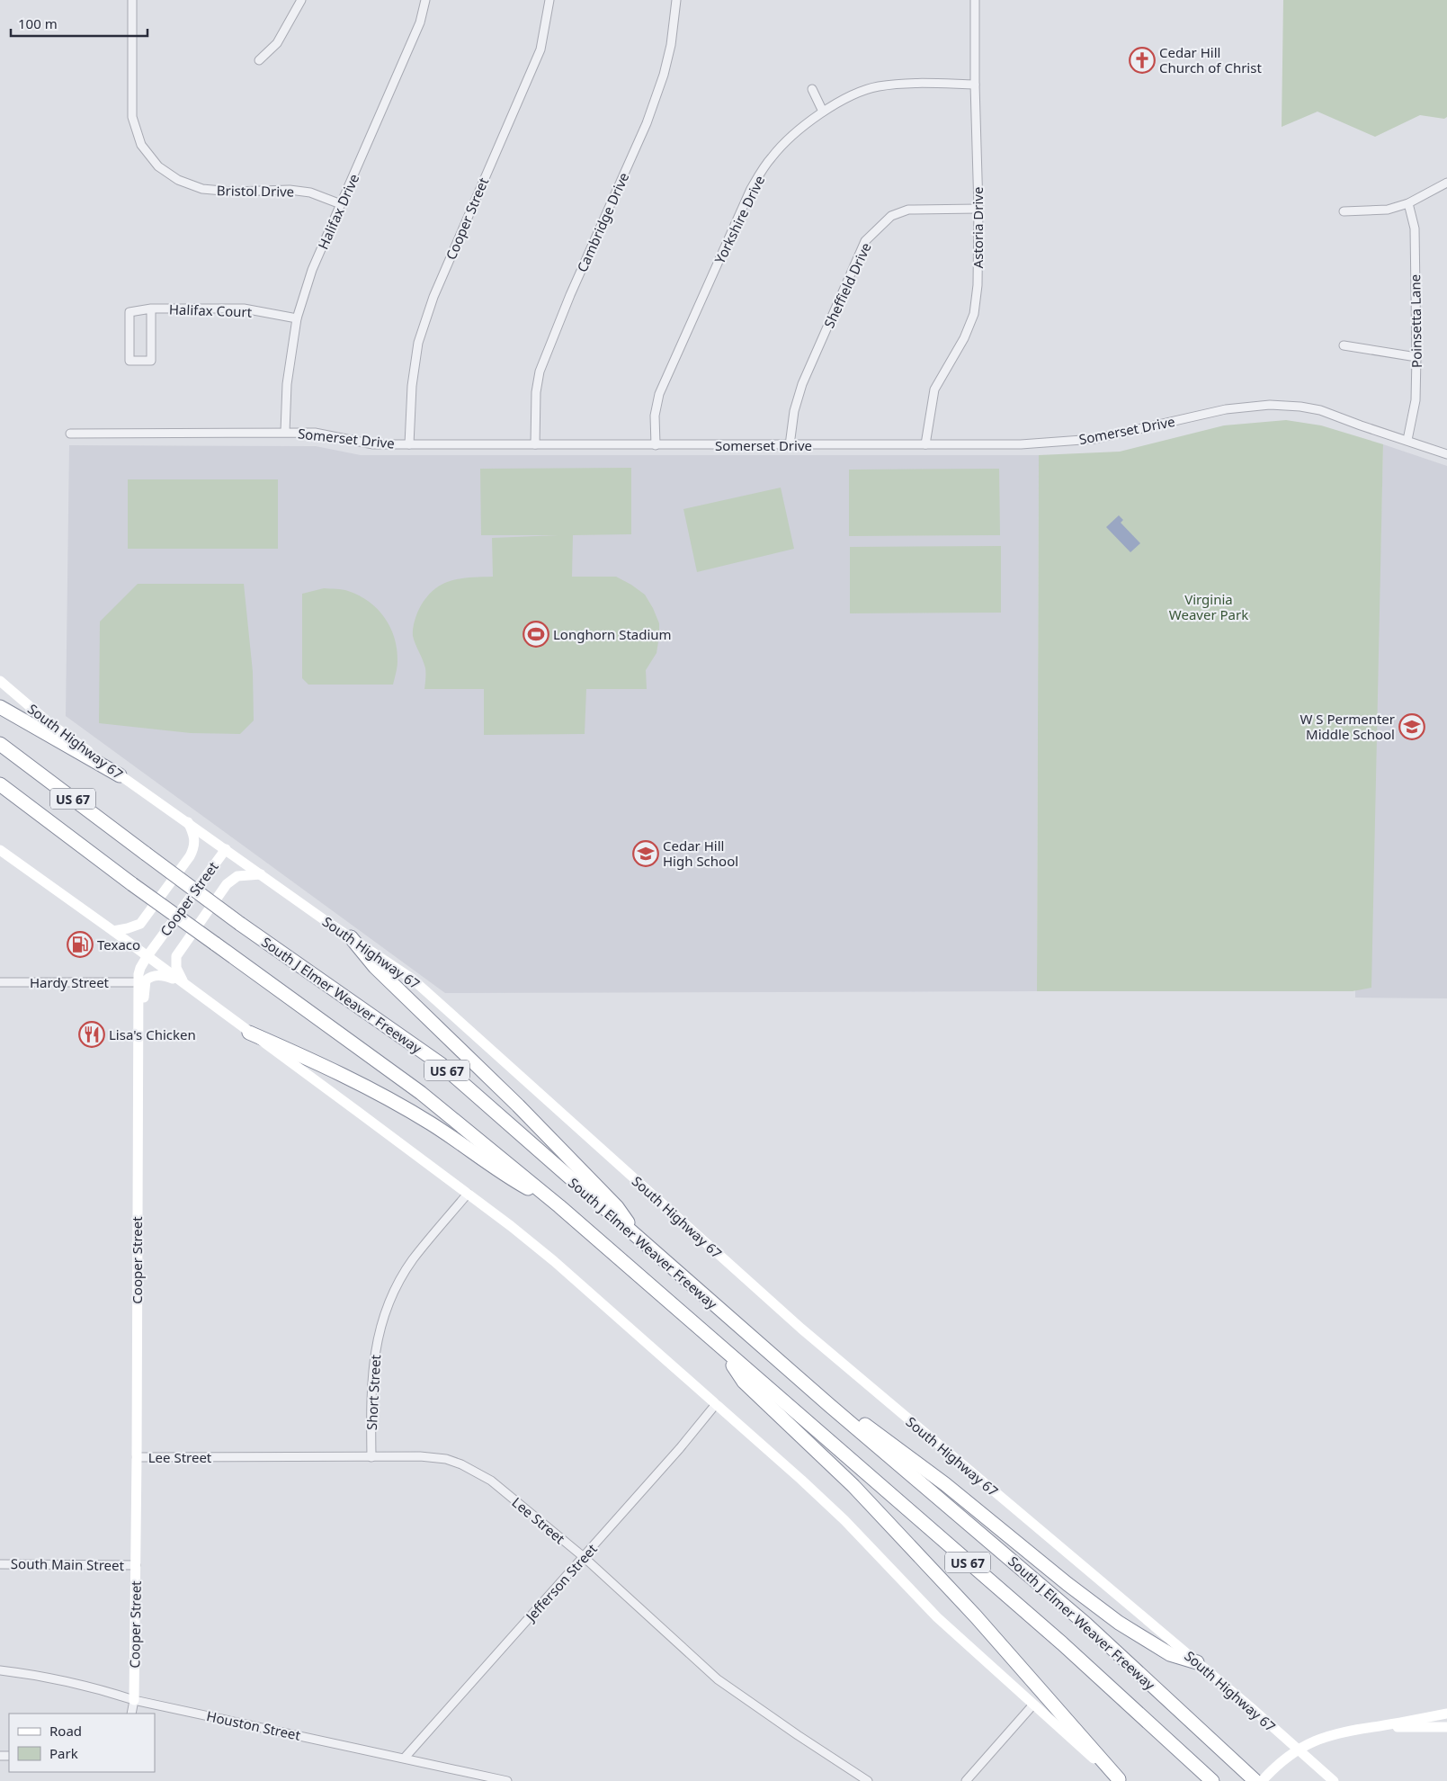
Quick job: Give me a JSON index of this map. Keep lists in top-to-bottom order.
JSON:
{
  "streets": {
    "highway": ["US 67", "South J Elmer Weaver Freeway"],
    "main road": ["Cooper Street", "South Highway 67"],
    "street": [
      "Bristol Drive",
      "Halifax Drive",
      "Yorkshire Drive",
      "Cambridge Drive",
      "Astoria Drive",
      "Sheffield Drive",
      "Halifax Court",
      "Poinsetta Lane",
      "Somerset Drive",
      "Hardy Street",
      "Short Street",
      "Lee Street",
      "South Main Street",
      "Jefferson Street",
      "Houston Street"
    ]
  },
  "crossings": [
    ["Bristol Drive", "Halifax Drive"],
    ["Halifax Drive", "Halifax Court"],
    ["Halifax Drive", "Somerset Drive"],
    ["Cooper Street", "Somerset Drive"],
    ["Cooper Street", "South Highway 67"],
    ["Cooper Street", "Hardy Street"],
    ["Cooper Street", "Lee Street"],
    ["Cooper Street", "South Main Street"],
    ["Cooper Street", "Houston Street"],
    ["Yorkshire Drive", "Astoria Drive"],
    ["Yorkshire Drive", "Somerset Drive"],
    ["Cambridge Drive", "Somerset Drive"],
    ["Astoria Drive", "Sheffield Drive"],
    ["Astoria Drive", "Somerset Drive"],
    ["Sheffield Drive", "Somerset Drive"],
    ["Poinsetta Lane", "Somerset Drive"],
    ["Short Street", "Lee Street"],
    ["Lee Street", "Jefferson Street"],
    ["Jefferson Street", "Houston Street"]
  ],
  "parks": ["Virginia Weaver Park"],
  "places": {
    "church": ["Cedar Hill Church of Christ"],
    "sports": ["Longhorn Stadium"],
    "school or university": ["W S Permenter Middle School", "Cedar Hill High School"],
    "fuel station": ["Texaco"],
    "restaurant": ["Lisa's Chicken"]
  },
  "legend": ["Road", "Park"],
  "scale_bar": "100 m"
}
